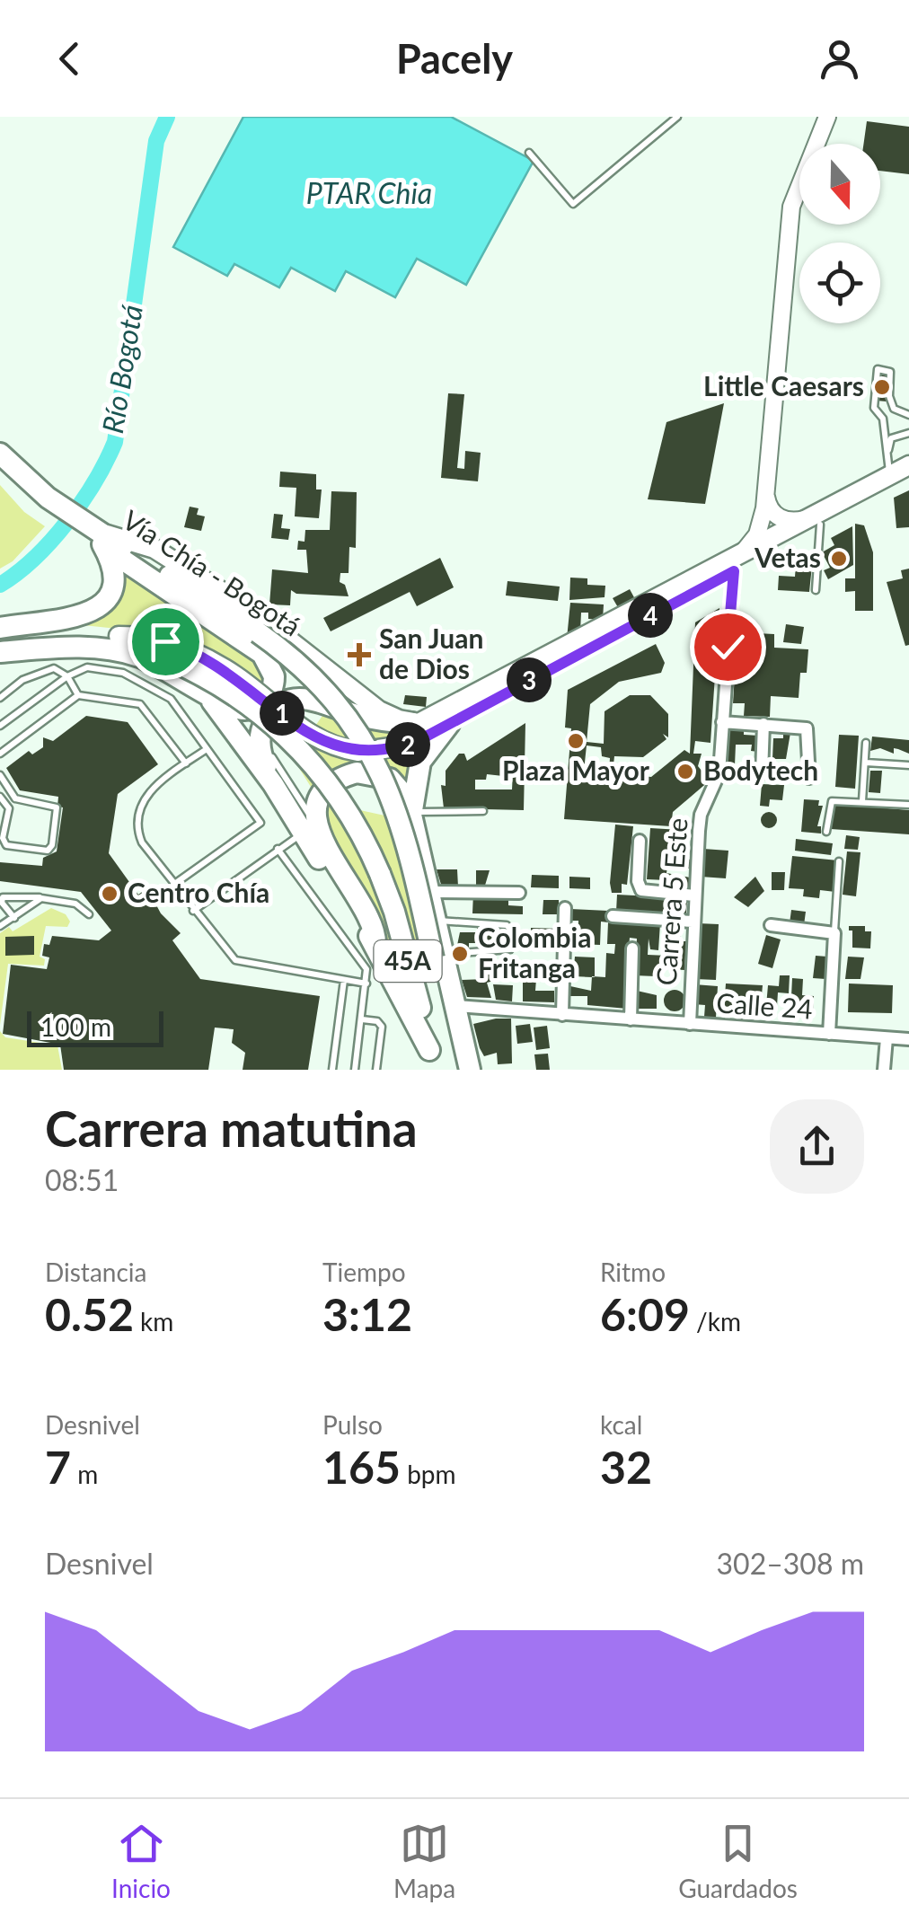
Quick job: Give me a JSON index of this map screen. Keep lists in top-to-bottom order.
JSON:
{
  "streets": {
    "highway": ["Vía Chía - Bogotá", "45A"],
    "street": ["Carrera 5 Este", "Calle 24"]
  },
  "crossings": [
    ["Carrera 5 Este", "Calle 24"]
  ],
  "water": ["PTAR Chia", "Río Bogotá"],
  "places": {
    "other": [
      "Little Caesars",
      "Vetas",
      "Plaza Mayor",
      "Bodytech",
      "Centro Chía",
      "Colombia Fritanga"
    ],
    "health": ["San Juan de Dios"]
  },
  "scale_bar": "100 m",
  "north": "bottom",
  "page": {
    "header": "Pacely",
    "pins": [
      "4",
      "3",
      "1",
      "2"
    ],
    "scale": "100 m",
    "heading": ["Carrera matutina", "08:51"],
    "stats": [
      ["Distancia", "0.52 km"],
      ["Tiempo", "3:12"],
      ["Ritmo", "6:09 /km"],
      ["Desnivel", "7 m"],
      ["Pulso", "165 bpm"],
      ["kcal", "32"]
    ],
    "chart": ["Desnivel", "302–308 m"],
    "tabs": ["Inicio", "Mapa", "Guardados"]
  }
}
